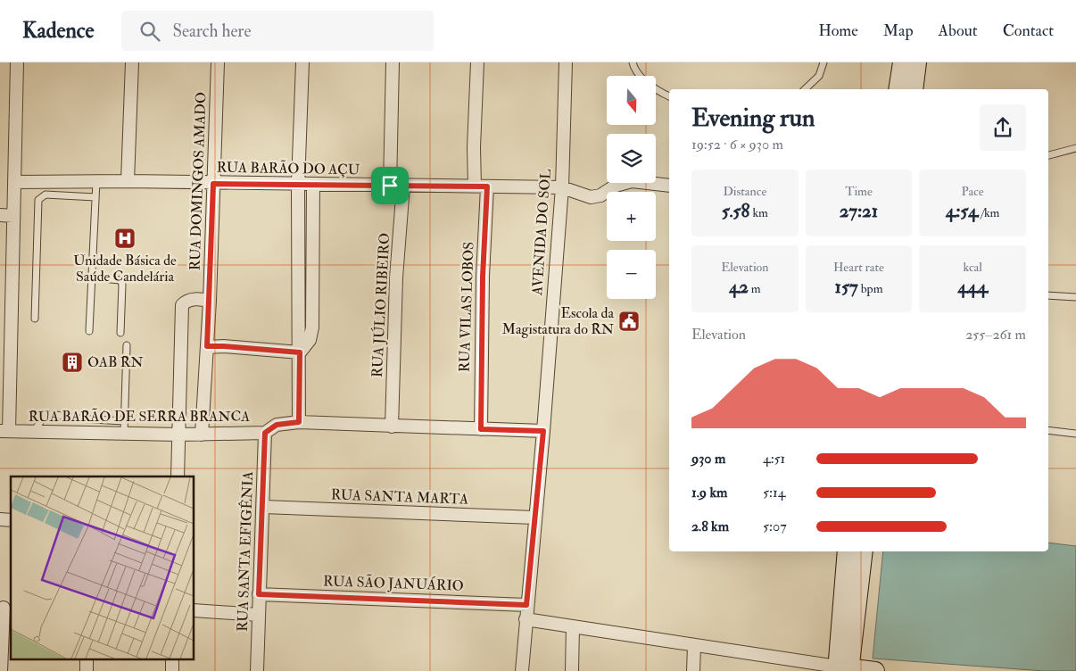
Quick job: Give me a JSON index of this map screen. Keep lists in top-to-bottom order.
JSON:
{
  "streets": {
    "street": [
      "RUA BARÃO DO AÇU",
      "RUA DOMINGOS AMADO",
      "AVENIDA DO SOL",
      "RUA JÚLIO RIBEIRO",
      "RUA VILAS LOBOS",
      "RUA BARÃO DE SERRA BRANCA",
      "RUA SANTA MARTA",
      "RUA SANTA EFIGÊNIA",
      "RUA SÃO JANUÁRIO"
    ]
  },
  "crossings": [
    ["RUA BARÃO DO AÇU", "RUA DOMINGOS AMADO"],
    ["RUA BARÃO DO AÇU", "AVENIDA DO SOL"],
    ["RUA BARÃO DO AÇU", "RUA JÚLIO RIBEIRO"],
    ["RUA BARÃO DO AÇU", "RUA VILAS LOBOS"],
    ["RUA DOMINGOS AMADO", "RUA BARÃO DE SERRA BRANCA"],
    ["AVENIDA DO SOL", "RUA BARÃO DE SERRA BRANCA"],
    ["AVENIDA DO SOL", "RUA SANTA MARTA"],
    ["AVENIDA DO SOL", "RUA SÃO JANUÁRIO"],
    ["RUA JÚLIO RIBEIRO", "RUA BARÃO DE SERRA BRANCA"],
    ["RUA VILAS LOBOS", "RUA BARÃO DE SERRA BRANCA"],
    ["RUA BARÃO DE SERRA BRANCA", "RUA SANTA EFIGÊNIA"],
    ["RUA SANTA MARTA", "RUA SANTA EFIGÊNIA"],
    ["RUA SANTA EFIGÊNIA", "RUA SÃO JANUÁRIO"]
  ],
  "places": {
    "hospital": ["Unidade Básica de Saúde Candelária"],
    "public building": ["Escola da Magistatura do RN"],
    "building": ["OAB RN"]
  },
  "north": "bottom",
  "page": {
    "header": "Kadence",
    "search": "Search here",
    "nav": [
      "Home",
      "Map",
      "About",
      "Contact"
    ],
    "map_buttons": ["+", "−"],
    "heading": ["Evening run", "19:52 · 6 × 930 m"],
    "stats": [
      ["Distance", "5.58 km"],
      ["Time", "27:21"],
      ["Pace", "4:54 /km"],
      ["Elevation", "42 m"],
      ["Heart rate", "157 bpm"],
      ["kcal", "444"]
    ],
    "chart": ["Elevation", "255–261 m"],
    "list": [
      {
        "name": "930 m",
        "note": "4:51"
      },
      {
        "name": "1.9 km",
        "note": "5:14"
      },
      {
        "name": "2.8 km",
        "note": "5:07"
      }
    ]
  }
}
